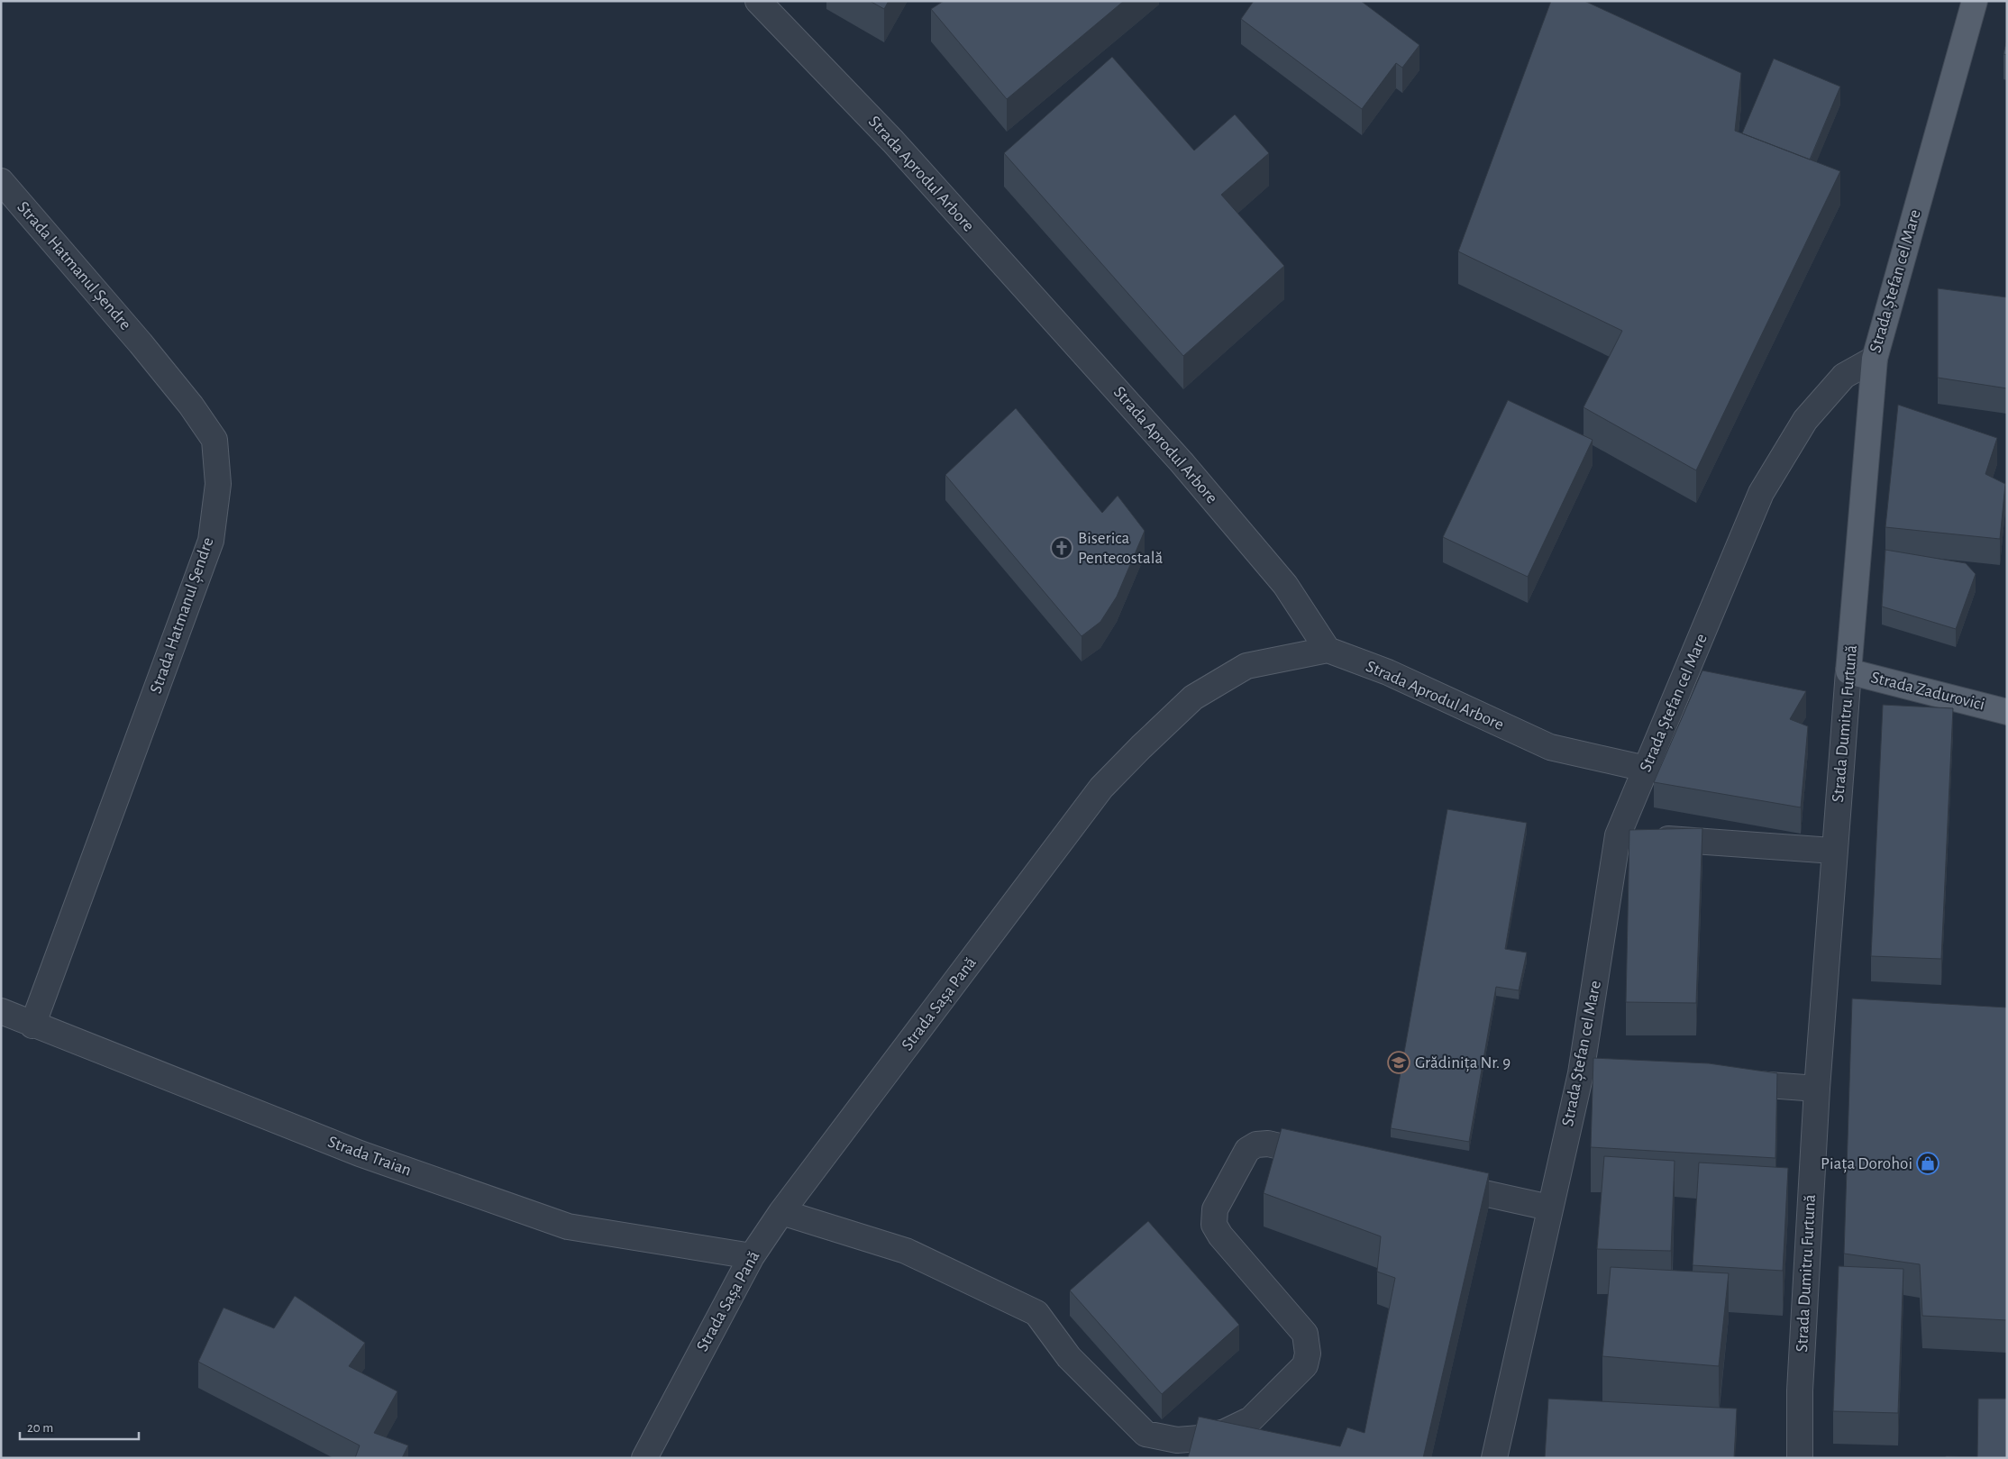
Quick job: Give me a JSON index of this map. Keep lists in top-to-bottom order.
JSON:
{
  "streets": {
    "main road": ["Strada Ștefan cel Mare", "Strada Zadurovici", "Strada Dumitru Furtună"],
    "street": [
      "Strada Aprodul Arbore",
      "Strada Hatmanul Șendre",
      "Strada Sașa Pană",
      "Strada Traian"
    ]
  },
  "crossings": [
    ["Strada Aprodul Arbore", "Strada Ștefan cel Mare"],
    ["Strada Aprodul Arbore", "Strada Sașa Pană"],
    ["Strada Hatmanul Șendre", "Strada Traian"],
    ["Strada Ștefan cel Mare", "Strada Dumitru Furtună"],
    ["Strada Zadurovici", "Strada Dumitru Furtună"],
    ["Strada Sașa Pană", "Strada Traian"]
  ],
  "places": {
    "church": ["Biserica Pentecostală"],
    "school or university": ["Grădinița Nr. 9"],
    "shop": ["Piața Dorohoi"]
  },
  "scale_bar": "20 m"
}
